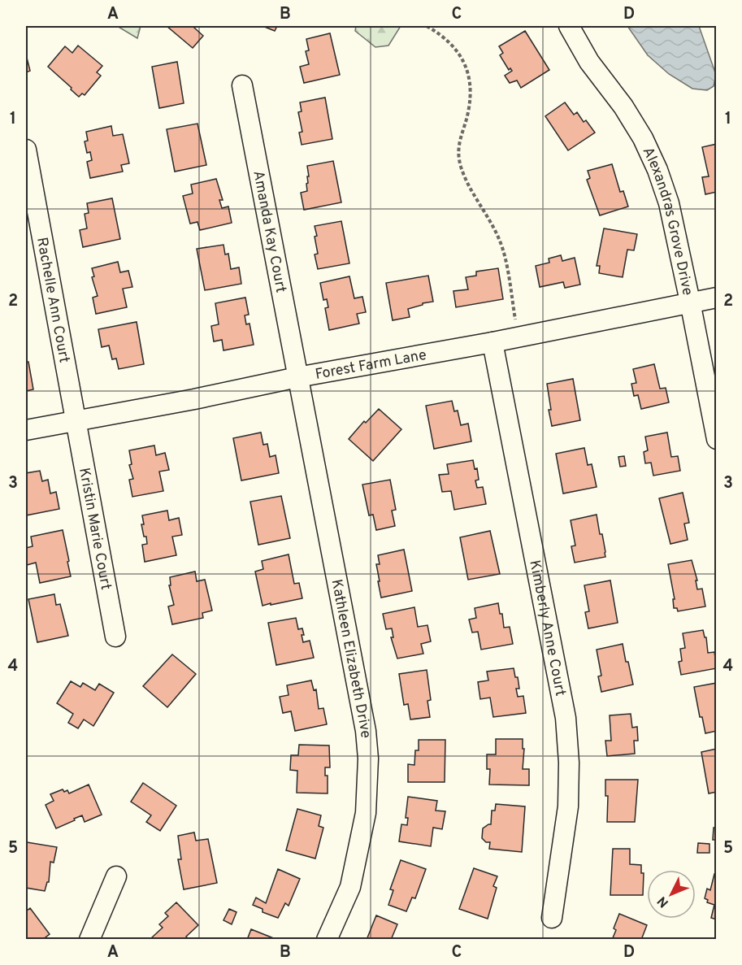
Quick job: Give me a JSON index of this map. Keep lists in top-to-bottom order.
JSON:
{
  "streets": {
    "street": [
      "Alexandras Grove Drive",
      "Amanda Kay Court",
      "Rachelle Ann Court",
      "Forest Farm Lane",
      "Kristin Marie Court",
      "Kimberly Anne Court",
      "Kathleen Elizabeth Drive"
    ]
  },
  "crossings": [
    ["Alexandras Grove Drive", "Forest Farm Lane"],
    ["Amanda Kay Court", "Forest Farm Lane"],
    ["Amanda Kay Court", "Kathleen Elizabeth Drive"],
    ["Rachelle Ann Court", "Forest Farm Lane"],
    ["Rachelle Ann Court", "Kristin Marie Court"],
    ["Forest Farm Lane", "Kristin Marie Court"],
    ["Forest Farm Lane", "Kimberly Anne Court"],
    ["Forest Farm Lane", "Kathleen Elizabeth Drive"]
  ],
  "north": "bottom left",
  "grid": {
    "columns": [
      "A",
      "B",
      "C",
      "D"
    ],
    "rows": [
      "1",
      "2",
      "3",
      "4",
      "5"
    ]
  }
}
